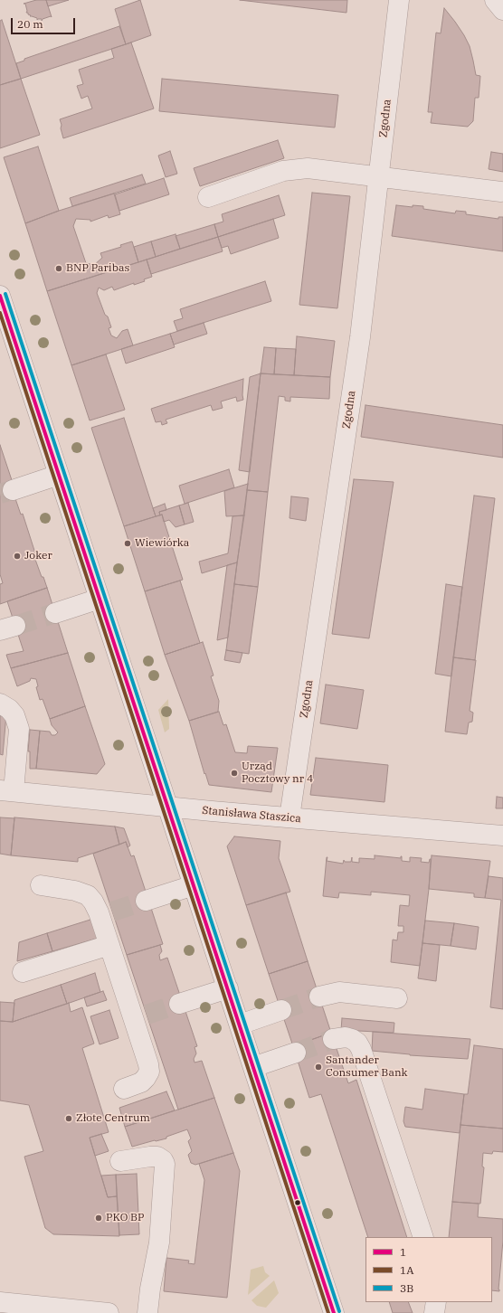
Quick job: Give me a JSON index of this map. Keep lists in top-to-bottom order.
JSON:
{
  "streets": {
    "street": ["Zgodna", "Stanisława Staszica"]
  },
  "crossings": [
    ["Zgodna", "Stanisława Staszica"]
  ],
  "places": [
    "BNP Paribas",
    "Wiewiórka",
    "Joker",
    "Urząd Pocztowy nr 4",
    "Santander Consumer Bank",
    "Złote Centrum",
    "PKO BP"
  ],
  "lines": ["transit line 3B", "transit line 1", "transit line 1A"],
  "legend": ["1", "1A", "3B"],
  "scale_bar": "20 m"
}
